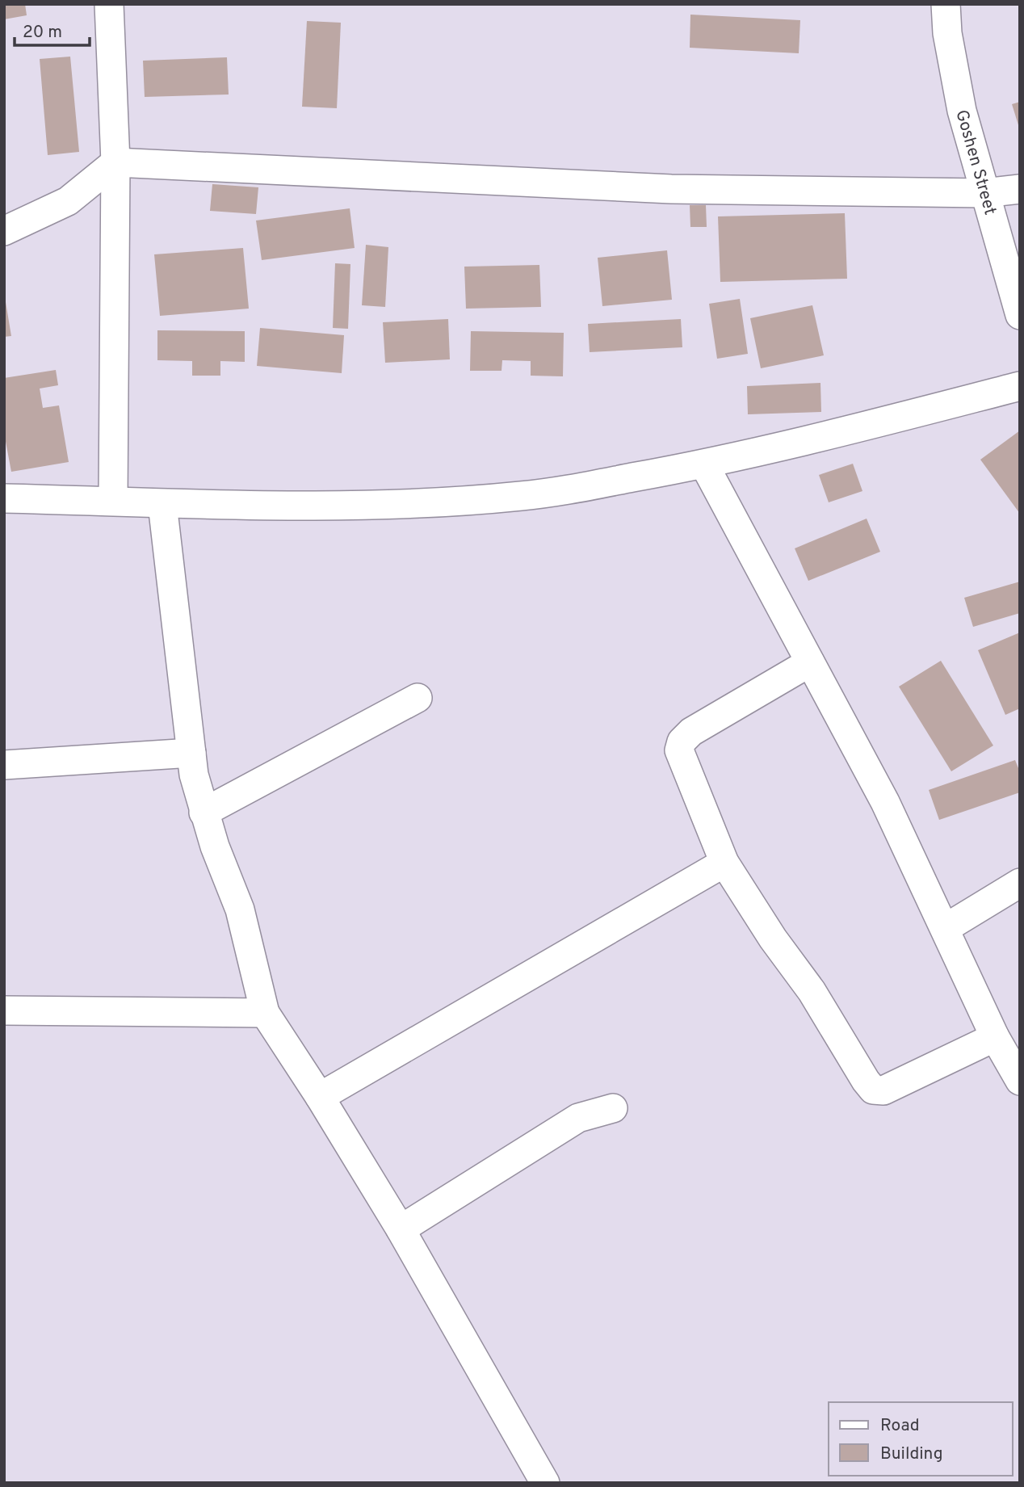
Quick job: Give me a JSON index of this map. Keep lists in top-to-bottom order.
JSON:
{
  "streets": {
    "street": ["Goshen Street"]
  },
  "legend": ["Road", "Building"],
  "scale_bar": "20 m"
}
